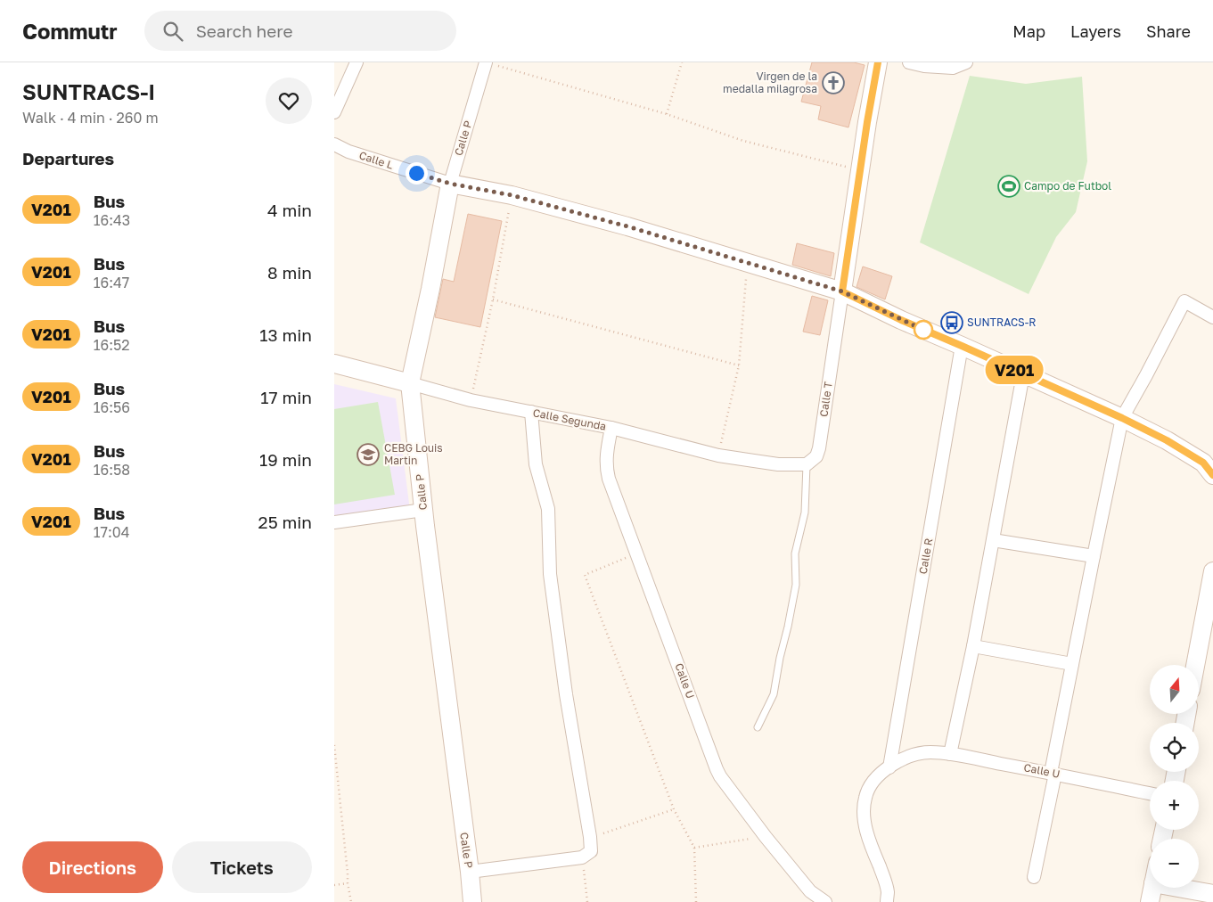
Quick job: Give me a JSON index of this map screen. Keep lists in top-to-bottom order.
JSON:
{
  "streets": {
    "street": [
      "Calle P",
      "Calle L",
      "Calle T",
      "Calle Segunda",
      "Calle R",
      "Calle U"
    ]
  },
  "crossings": [
    ["Calle P", "Calle L"],
    ["Calle P", "Calle Segunda"],
    ["Calle L", "Calle T"],
    ["Calle L", "Calle R"],
    ["Calle T", "Calle Segunda"],
    ["Calle Segunda", "Calle U"],
    ["Calle R", "Calle U"]
  ],
  "places": {
    "church": ["Virgen de la medalla milagrosa"],
    "sports": ["Campo de Futbol"],
    "bus stop": ["SUNTRACS-R"],
    "school or university": ["CEBG Louis Martin"]
  },
  "lines": ["bus line V201"],
  "north": "top",
  "page": {
    "header": "Commutr",
    "search": "Search here",
    "nav": ["Map", "Layers", "Share"],
    "heading": [
      ["SUNTRACS-I", "Walk · 4 min · 260 m"],
      "Departures"
    ],
    "on_map": "V201",
    "list": [
      {
        "mark": "V201",
        "name": "Bus",
        "note": "16:43",
        "value": "4 min"
      },
      {
        "mark": "V201",
        "name": "Bus",
        "note": "16:47",
        "value": "8 min"
      },
      {
        "mark": "V201",
        "name": "Bus",
        "note": "16:52",
        "value": "13 min"
      },
      {
        "mark": "V201",
        "name": "Bus",
        "note": "16:56",
        "value": "17 min"
      },
      {
        "mark": "V201",
        "name": "Bus",
        "note": "16:58",
        "value": "19 min"
      },
      {
        "mark": "V201",
        "name": "Bus",
        "note": "17:04",
        "value": "25 min"
      }
    ],
    "map_buttons": ["+", "−"],
    "buttons": ["Directions", "Tickets"]
  }
}
